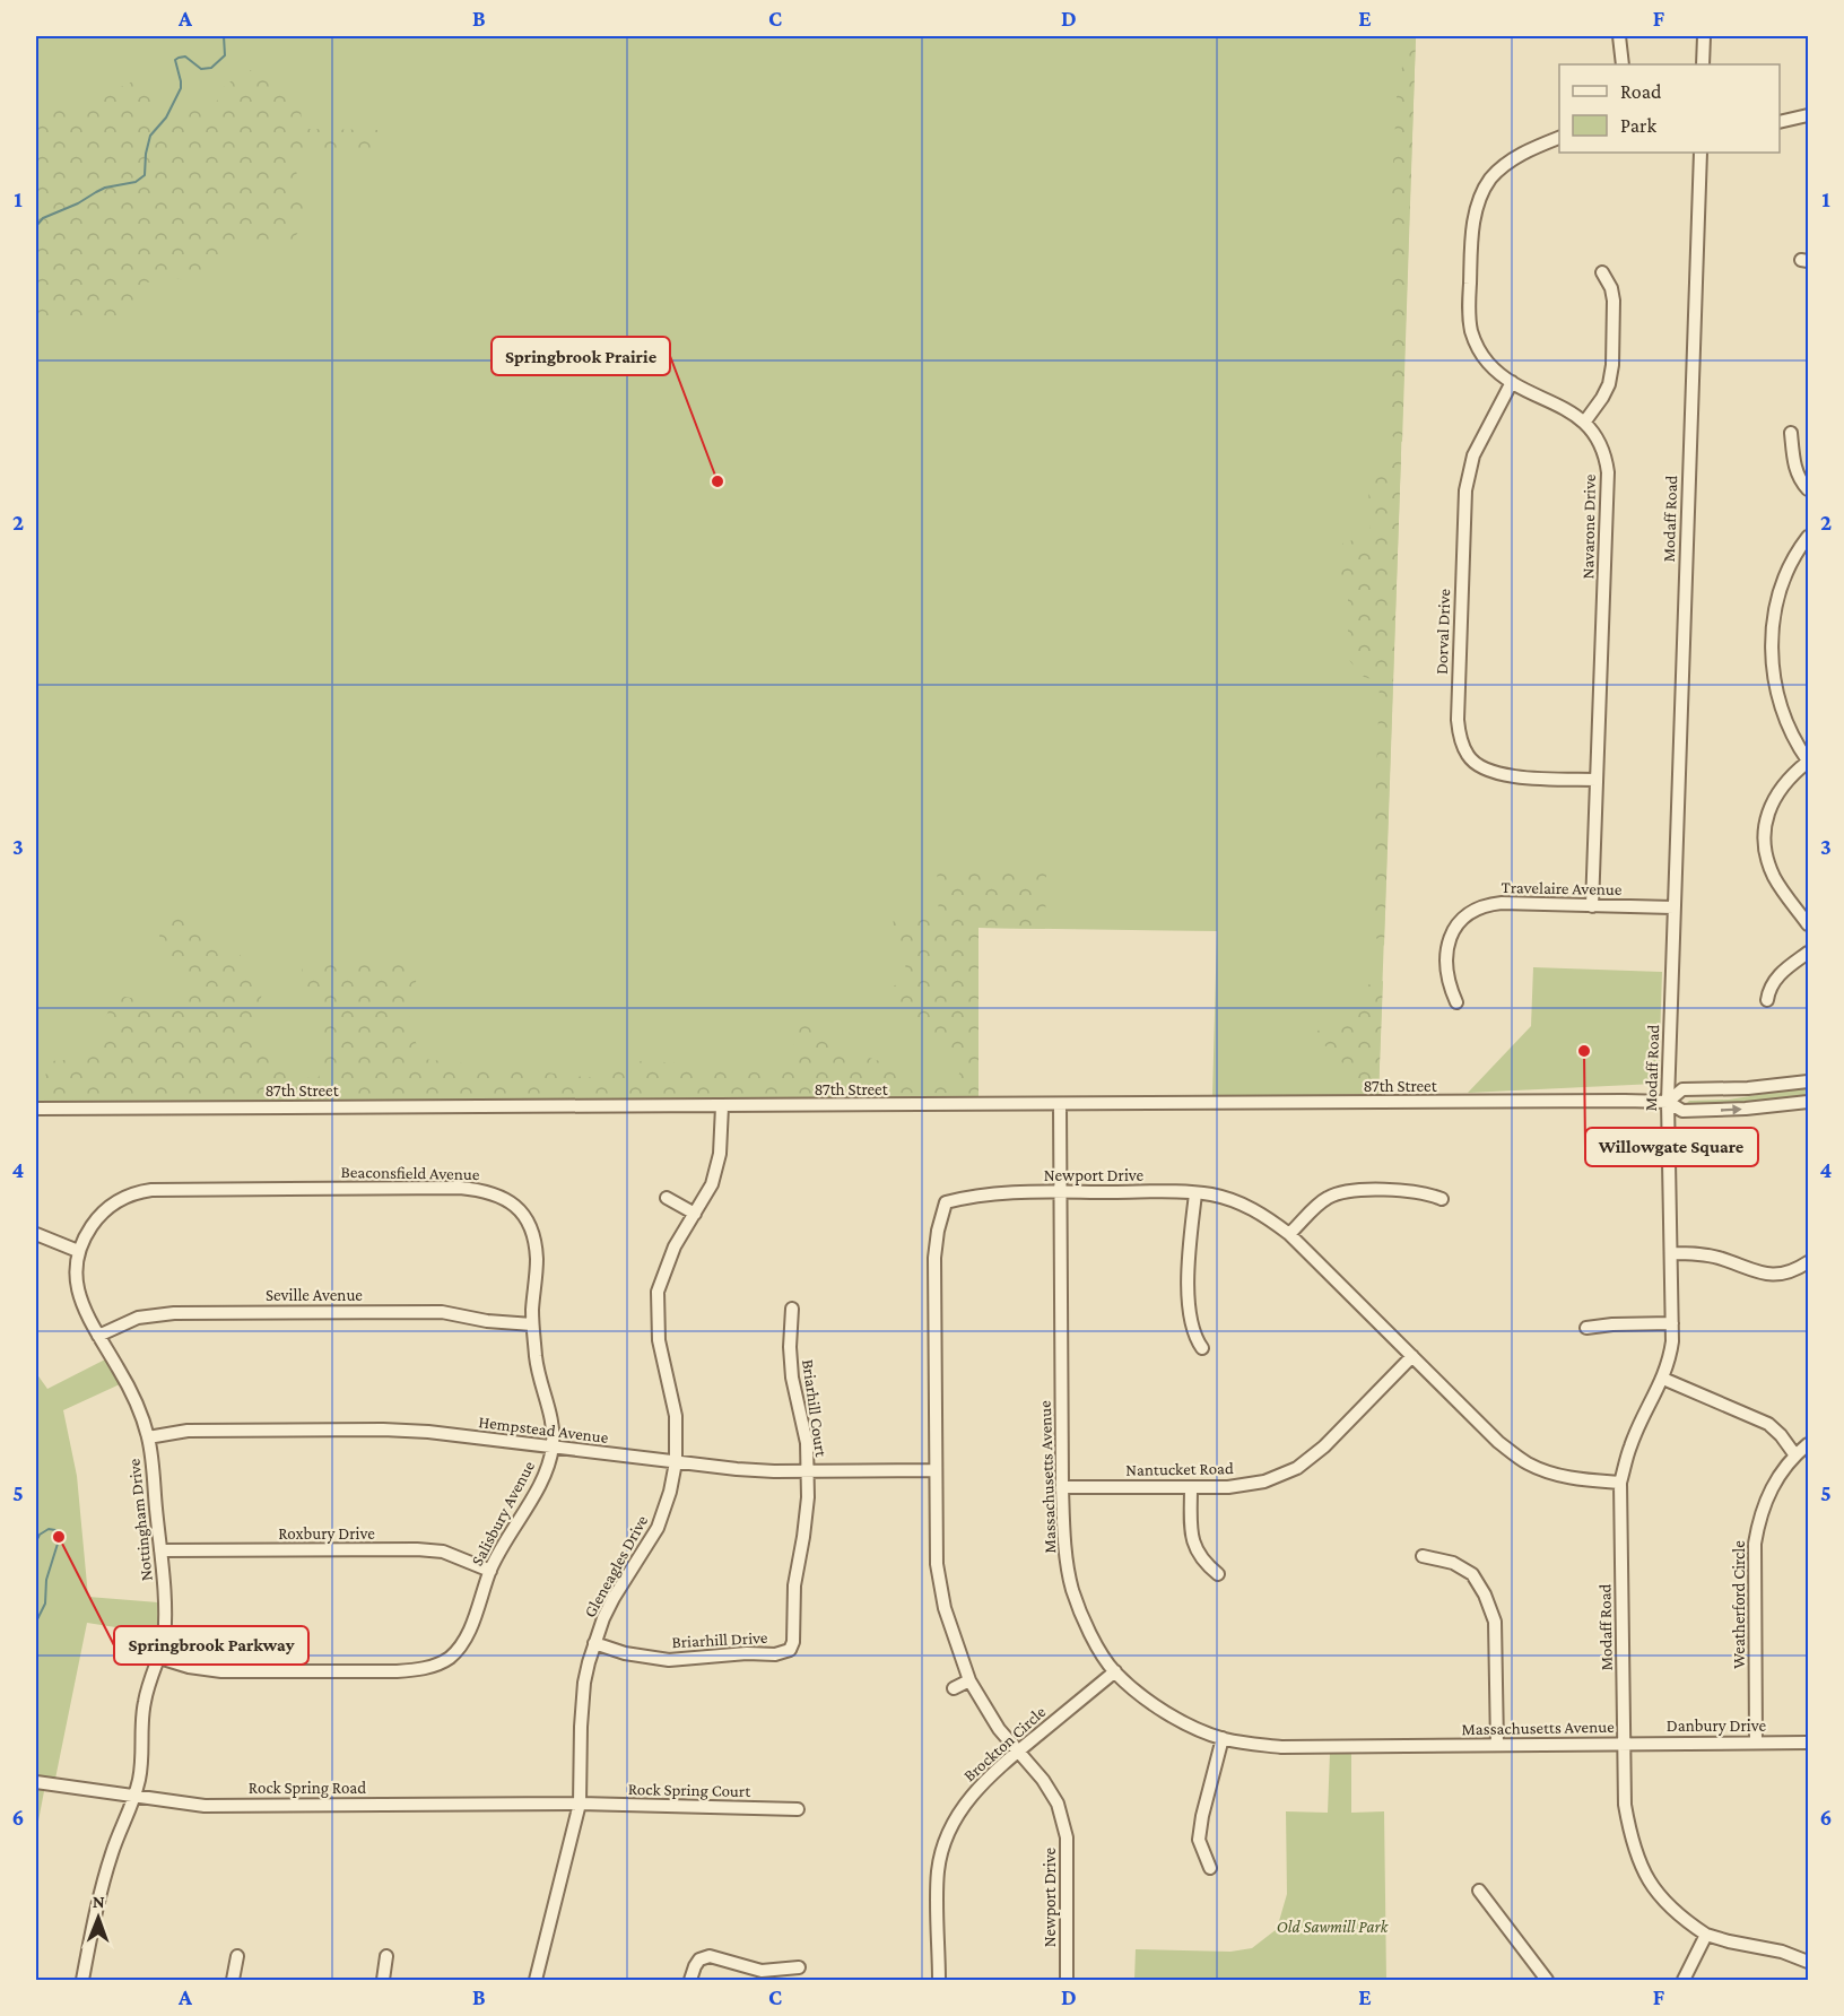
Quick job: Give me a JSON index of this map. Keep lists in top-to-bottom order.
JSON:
{
  "streets": {
    "street": [
      "Modaff Road",
      "Navarone Drive",
      "Dorval Drive",
      "Travelaire Avenue",
      "87th Street",
      "Beaconsfield Avenue",
      "Newport Drive",
      "Seville Avenue",
      "Briarhill Court",
      "Hempstead Avenue",
      "Nantucket Road",
      "Massachusetts Avenue",
      "Salisbury Avenue",
      "Nottingham Drive",
      "Roxbury Drive",
      "Gleneagles Drive",
      "Weatherford Circle",
      "Briarhill Drive",
      "Danbury Drive",
      "Brockton Circle",
      "Rock Spring Road",
      "Rock Spring Court"
    ]
  },
  "crossings": [
    ["Modaff Road", "Travelaire Avenue"],
    ["Modaff Road", "87th Street"],
    ["Modaff Road", "Newport Drive"],
    ["Modaff Road", "Massachusetts Avenue"],
    ["Modaff Road", "Danbury Drive"],
    ["Navarone Drive", "Dorval Drive"],
    ["Navarone Drive", "Travelaire Avenue"],
    ["87th Street", "Massachusetts Avenue"],
    ["87th Street", "Gleneagles Drive"],
    ["Beaconsfield Avenue", "Seville Avenue"],
    ["Beaconsfield Avenue", "Hempstead Avenue"],
    ["Beaconsfield Avenue", "Salisbury Avenue"],
    ["Beaconsfield Avenue", "Nottingham Drive"],
    ["Newport Drive", "Hempstead Avenue"],
    ["Newport Drive", "Nantucket Road"],
    ["Newport Drive", "Massachusetts Avenue"],
    ["Newport Drive", "Brockton Circle"],
    ["Seville Avenue", "Nottingham Drive"],
    ["Briarhill Court", "Hempstead Avenue"],
    ["Briarhill Court", "Briarhill Drive"],
    ["Hempstead Avenue", "Salisbury Avenue"],
    ["Hempstead Avenue", "Nottingham Drive"],
    ["Hempstead Avenue", "Gleneagles Drive"],
    ["Hempstead Avenue", "Briarhill Drive"],
    ["Nantucket Road", "Massachusetts Avenue"],
    ["Massachusetts Avenue", "Danbury Drive"],
    ["Massachusetts Avenue", "Brockton Circle"],
    ["Salisbury Avenue", "Nottingham Drive"],
    ["Salisbury Avenue", "Roxbury Drive"],
    ["Nottingham Drive", "Roxbury Drive"],
    ["Nottingham Drive", "Rock Spring Road"],
    ["Gleneagles Drive", "Briarhill Drive"],
    ["Gleneagles Drive", "Rock Spring Road"],
    ["Gleneagles Drive", "Rock Spring Court"],
    ["Weatherford Circle", "Danbury Drive"],
    ["Rock Spring Road", "Rock Spring Court"]
  ],
  "parks": ["Old Sawmill Park"],
  "places": ["Springbrook Prairie", "Willowgate Square", "Springbrook Parkway"],
  "legend": ["Road", "Park"],
  "north": "top",
  "grid": {
    "columns": [
      "A",
      "B",
      "C",
      "D",
      "E",
      "F"
    ],
    "rows": [
      "1",
      "2",
      "3",
      "4",
      "5",
      "6"
    ]
  }
}
